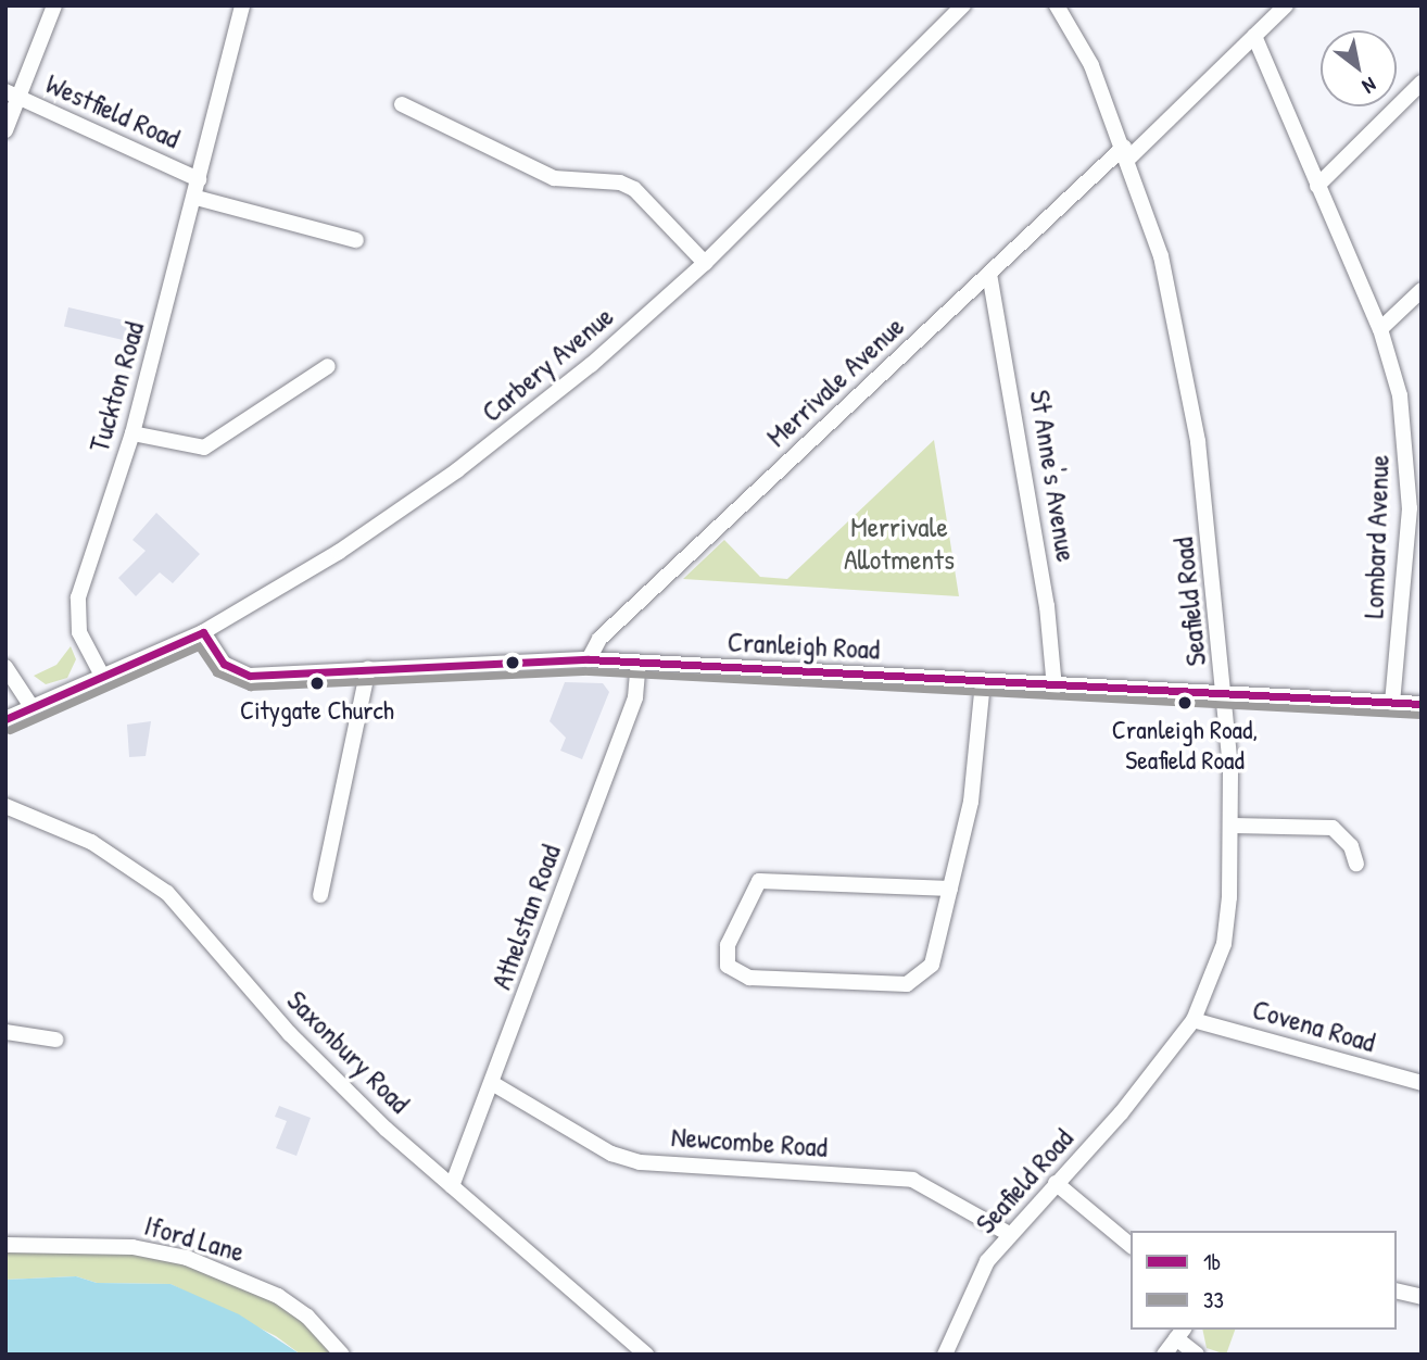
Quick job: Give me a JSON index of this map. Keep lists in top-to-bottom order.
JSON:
{
  "streets": {
    "street": [
      "Westfield Road",
      "Carbery Avenue",
      "Merrivale Avenue",
      "Tuckton Road",
      "St Anne's Avenue",
      "Lombard Avenue",
      "Seafield Road",
      "Cranleigh Road",
      "Athelstan Road",
      "Covena Road",
      "Saxonbury Road",
      "Newcombe Road",
      "Iford Lane"
    ]
  },
  "crossings": [
    ["Westfield Road", "Tuckton Road"],
    ["Carbery Avenue", "Tuckton Road"],
    ["Carbery Avenue", "Cranleigh Road"],
    ["Merrivale Avenue", "St Anne's Avenue"],
    ["Merrivale Avenue", "Lombard Avenue"],
    ["Merrivale Avenue", "Seafield Road"],
    ["Merrivale Avenue", "Cranleigh Road"],
    ["St Anne's Avenue", "Cranleigh Road"],
    ["Lombard Avenue", "Cranleigh Road"],
    ["Seafield Road", "Cranleigh Road"],
    ["Seafield Road", "Covena Road"],
    ["Seafield Road", "Newcombe Road"],
    ["Cranleigh Road", "Athelstan Road"],
    ["Athelstan Road", "Saxonbury Road"],
    ["Athelstan Road", "Newcombe Road"]
  ],
  "parks": ["Merrivale Allotments"],
  "places": ["Citygate Church", "Cranleigh Road, Seafield Road"],
  "lines": ["transit line 1b", "transit line 33"],
  "legend": ["1b", "33"],
  "north": "bottom right"
}
